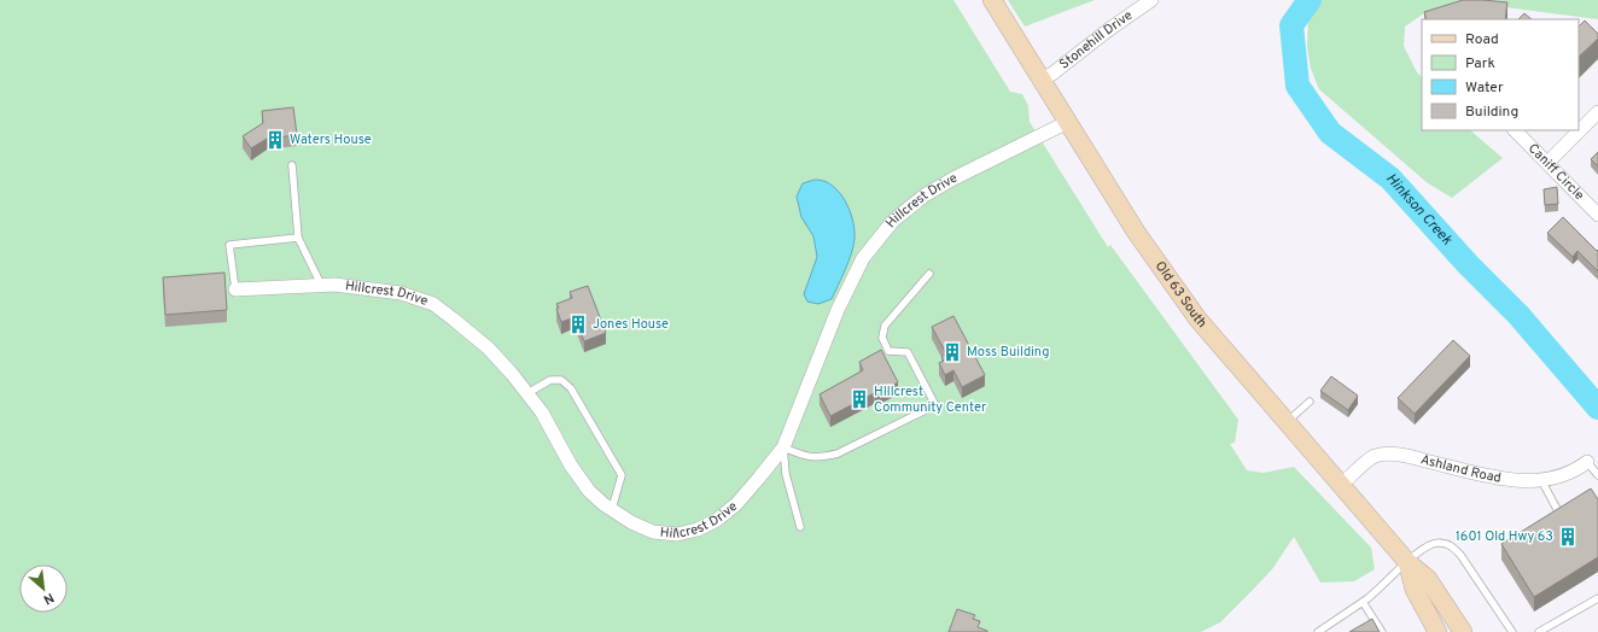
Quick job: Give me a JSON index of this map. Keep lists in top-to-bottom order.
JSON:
{
  "streets": {
    "main road": ["Old 63 South"],
    "street": [
      "Stonehill Drive",
      "Caniff Circle",
      "Hillcrest Drive",
      "Ashland Road"
    ]
  },
  "crossings": [
    ["Stonehill Drive", "Old 63 South"],
    ["Hillcrest Drive", "Old 63 South"],
    ["Old 63 South", "Ashland Road"]
  ],
  "water": ["Hinkson Creek"],
  "places": {
    "building": [
      "Waters House",
      "Jones House",
      "Moss Building",
      "HIllcrest Community Center",
      "1601 Old Hwy 63"
    ]
  },
  "legend": [
    "Road",
    "Park",
    "Water",
    "Building"
  ],
  "north": "bottom right"
}
